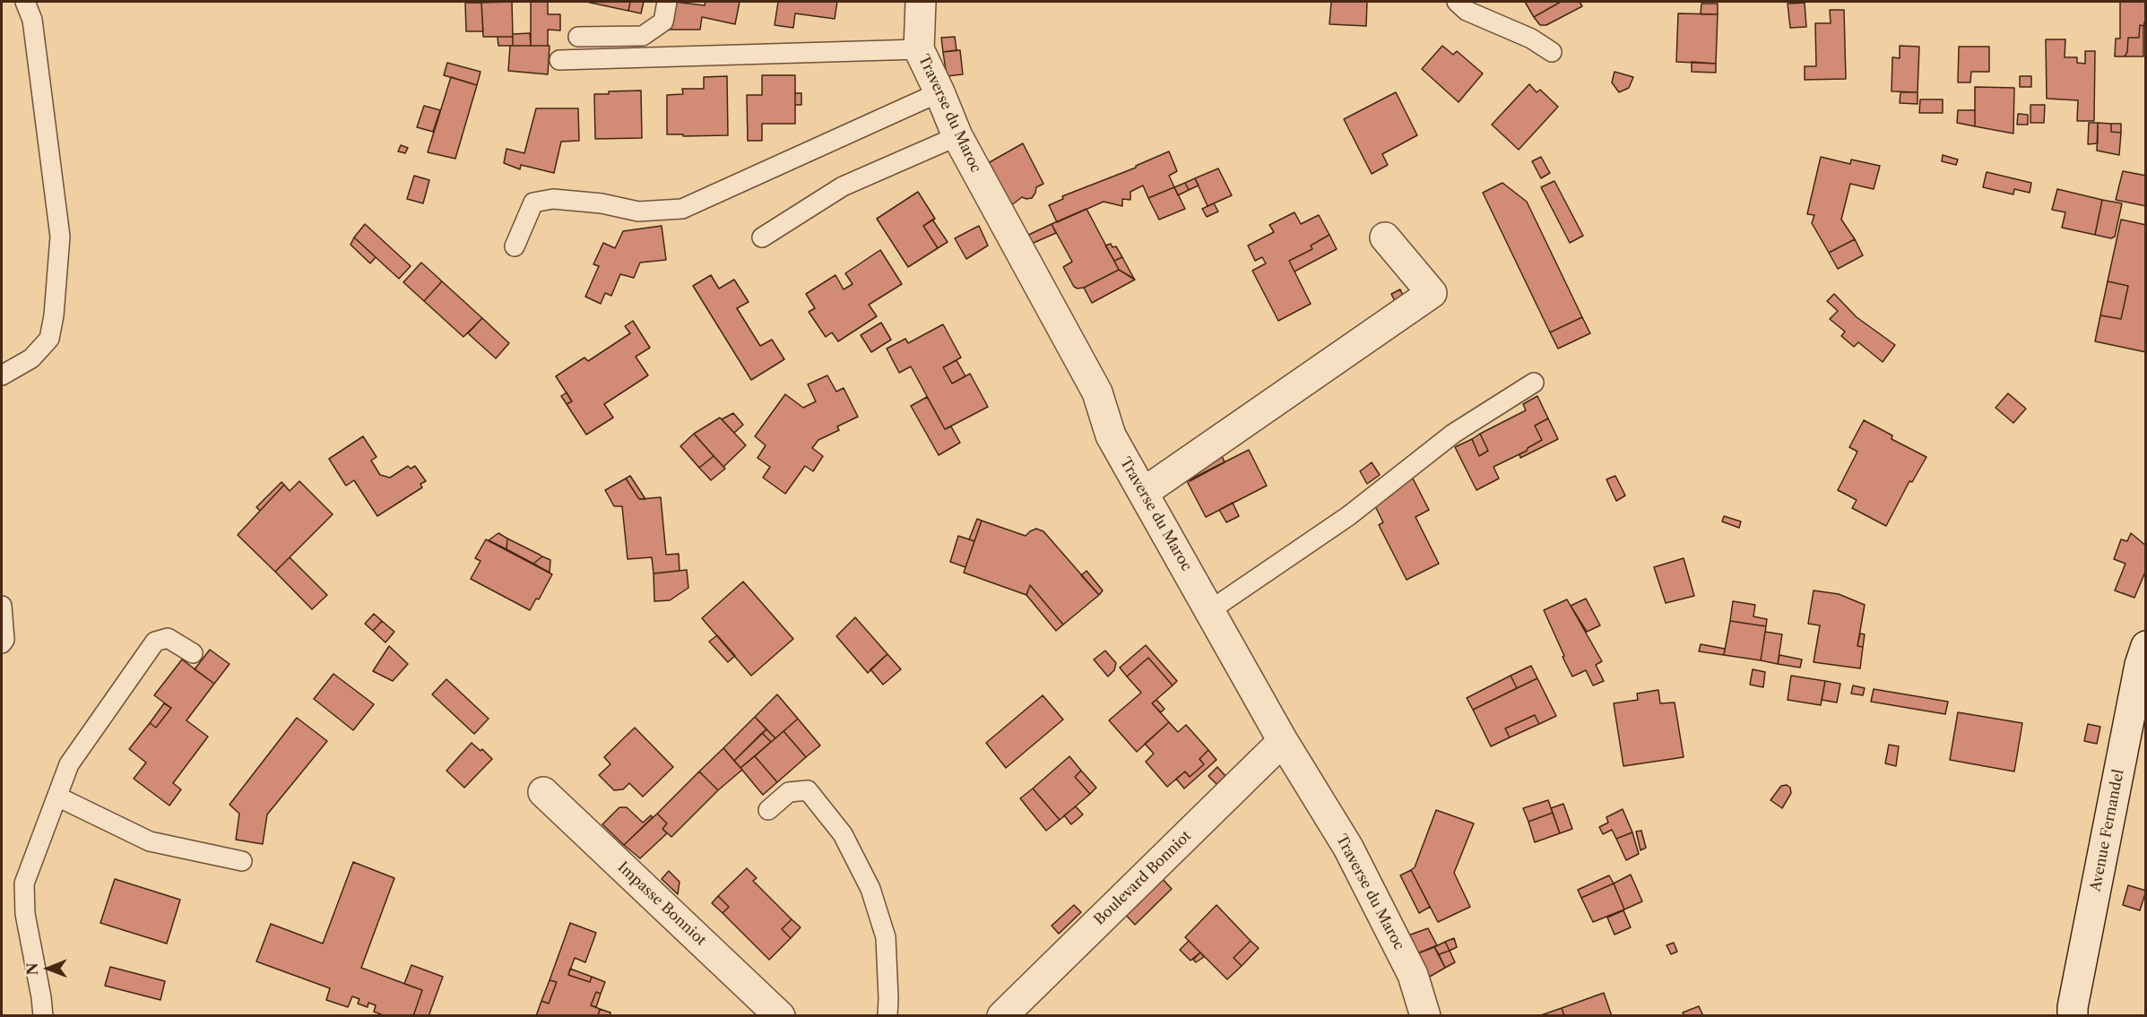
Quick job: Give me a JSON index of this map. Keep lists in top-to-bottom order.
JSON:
{
  "streets": {
    "street": [
      "Traverse du Maroc",
      "Avenue Fernandel",
      "Boulevard Bonniot",
      "Impasse Bonniot"
    ]
  },
  "crossings": [
    ["Traverse du Maroc", "Boulevard Bonniot"]
  ],
  "north": "left"
}
